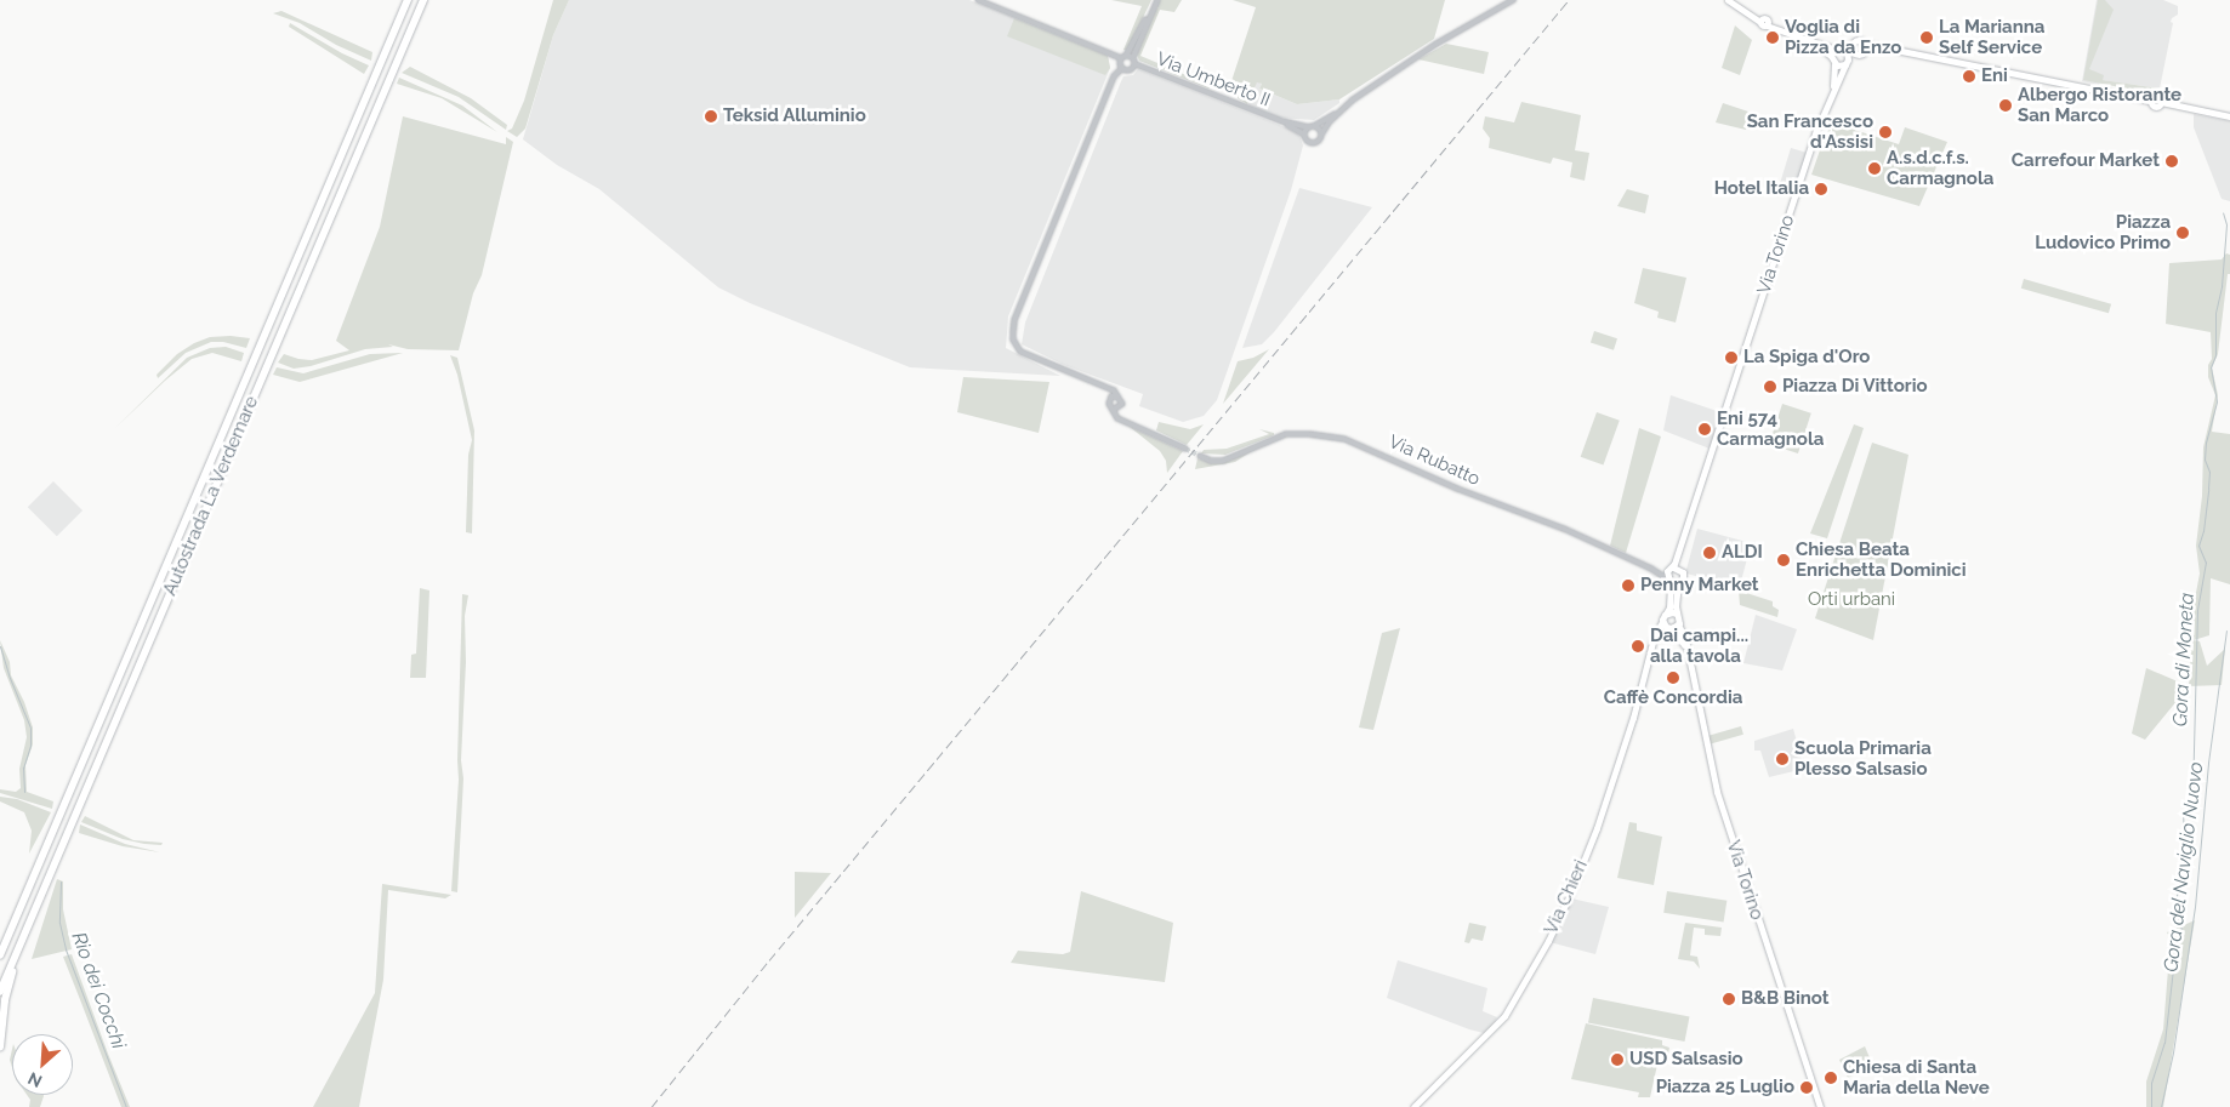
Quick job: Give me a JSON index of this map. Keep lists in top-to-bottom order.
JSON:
{
  "streets": {
    "highway": ["Autostrada La Verdemare"],
    "main road": ["Via Torino", "Via Chieri"],
    "street": ["Via Umberto II", "Via Rubatto"]
  },
  "crossings": [
    ["Via Torino", "Via Chieri"]
  ],
  "water": ["Gora di Moneta", "Gora del Naviglio Nuovo", "Rio dei Cocchi"],
  "parks": ["Orti urbani"],
  "places": [
    "Voglia di Pizza da Enzo",
    "La Marianna Self Service",
    "Eni",
    "Albergo Ristorante San Marco",
    "Teksid Alluminio",
    "San Francesco d'Assisi",
    "Carrefour Market",
    "A.s.d.c.f.s. Carmagnola",
    "Hotel Italia",
    "Piazza Ludovico Primo",
    "La Spiga d'Oro",
    "Piazza Di Vittorio",
    "Eni 574 Carmagnola",
    "ALDI",
    "Chiesa Beata Enrichetta Dominici",
    "Penny Market",
    "Dai campi... alla tavola",
    "Caffè Concordia",
    "Scuola Primaria Plesso Salsasio",
    "B&B Binot",
    "USD Salsasio",
    "Chiesa di Santa Maria della Neve",
    "Piazza 25 Luglio"
  ],
  "north": "bottom left"
}
